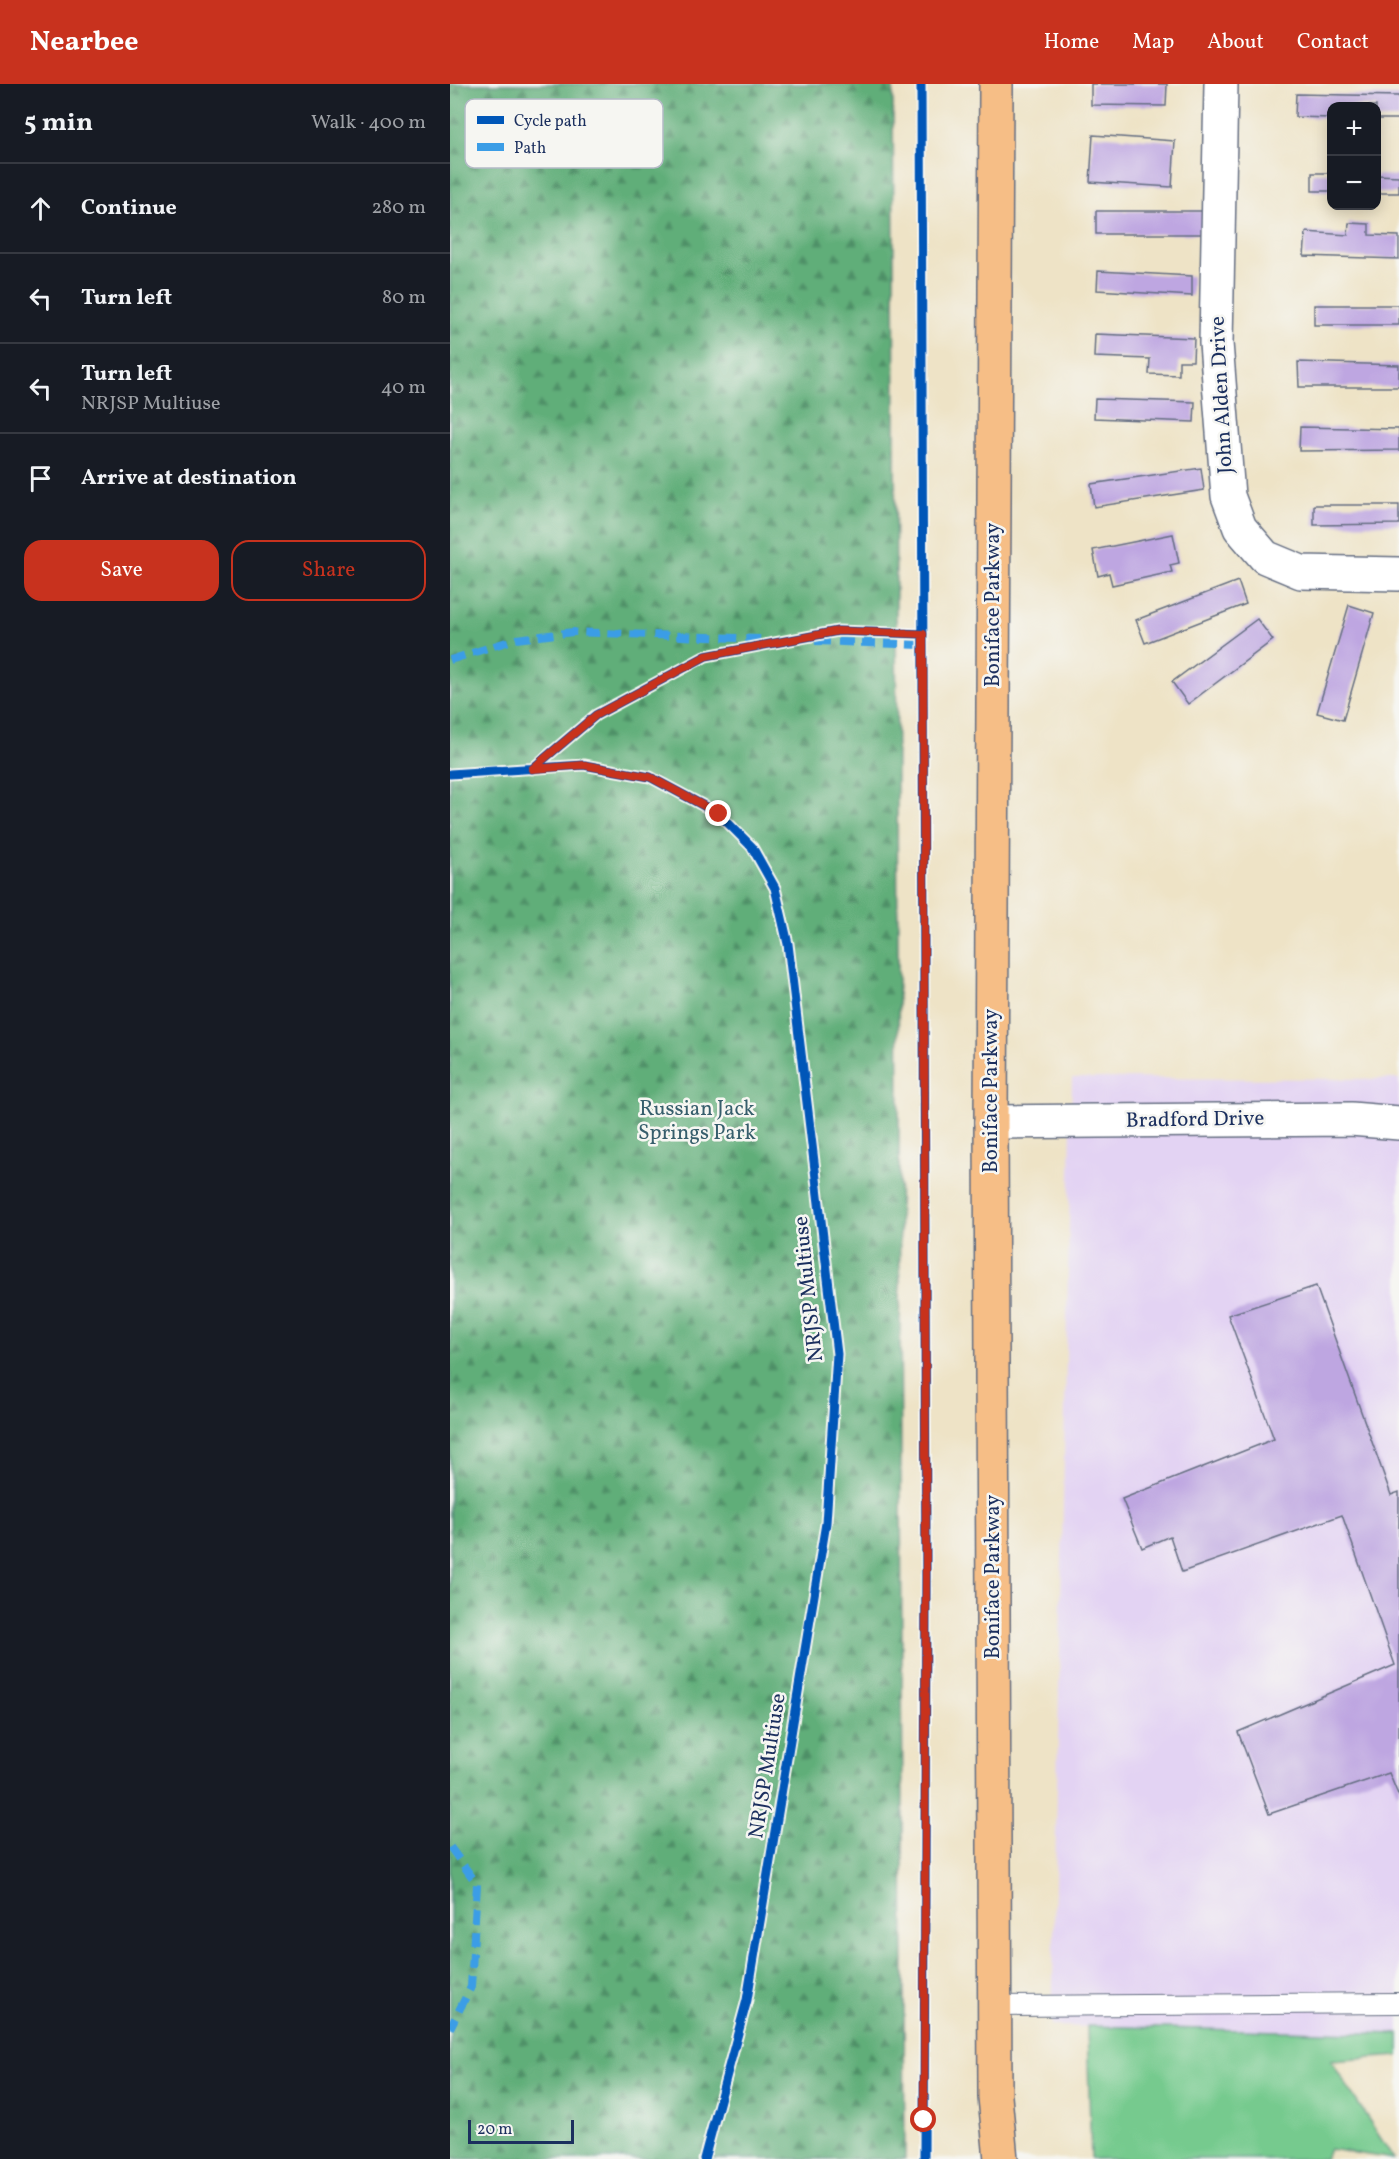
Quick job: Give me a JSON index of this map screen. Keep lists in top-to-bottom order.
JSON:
{
  "streets": {
    "main road": ["Boniface Parkway"],
    "street": ["John Alden Drive", "Bradford Drive"],
    "cycle path": ["NRJSP Multiuse"]
  },
  "crossings": [
    ["Boniface Parkway", "Bradford Drive"]
  ],
  "parks": ["Russian Jack Springs Park"],
  "legend": ["Cycle path", "Path"],
  "scale_bar": "20 m",
  "page": {
    "header": "Nearbee",
    "nav": [
      "Home",
      "Map",
      "About",
      "Contact"
    ],
    "heading": ["5 min", "Walk · 400 m"],
    "map_buttons": ["+", "−"],
    "list": [
      ["Continue", "280 m"],
      ["Turn left", "80 m"],
      ["Turn left", "NRJSP Multiuse", "40 m"],
      "Arrive at destination"
    ],
    "buttons": ["Save", "Share"],
    "scale": "20 m"
  }
}
